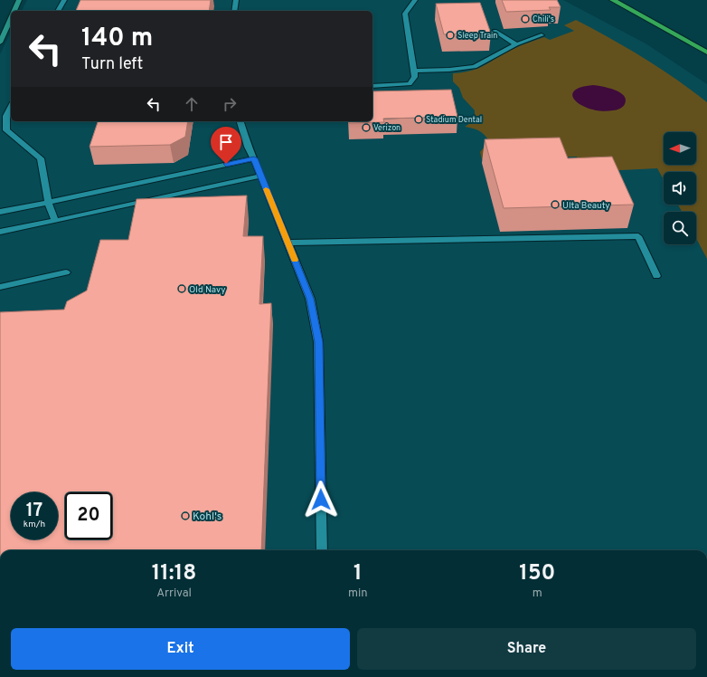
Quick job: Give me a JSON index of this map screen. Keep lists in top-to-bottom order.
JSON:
{
  "places": [
    "Chili's",
    "Sleep Train",
    "Stadium Dental",
    "Verizon",
    "Ulta Beauty",
    "Old Navy",
    "Kohl's"
  ],
  "north": "left",
  "page": {
    "turn": ["140 m", "Turn left"],
    "speed": "17 km/h",
    "limit": "20",
    "eta": [
      "11:18",
      "Arrival",
      "1",
      "min",
      "150",
      "m"
    ],
    "buttons": ["Exit", "Share"]
  }
}
